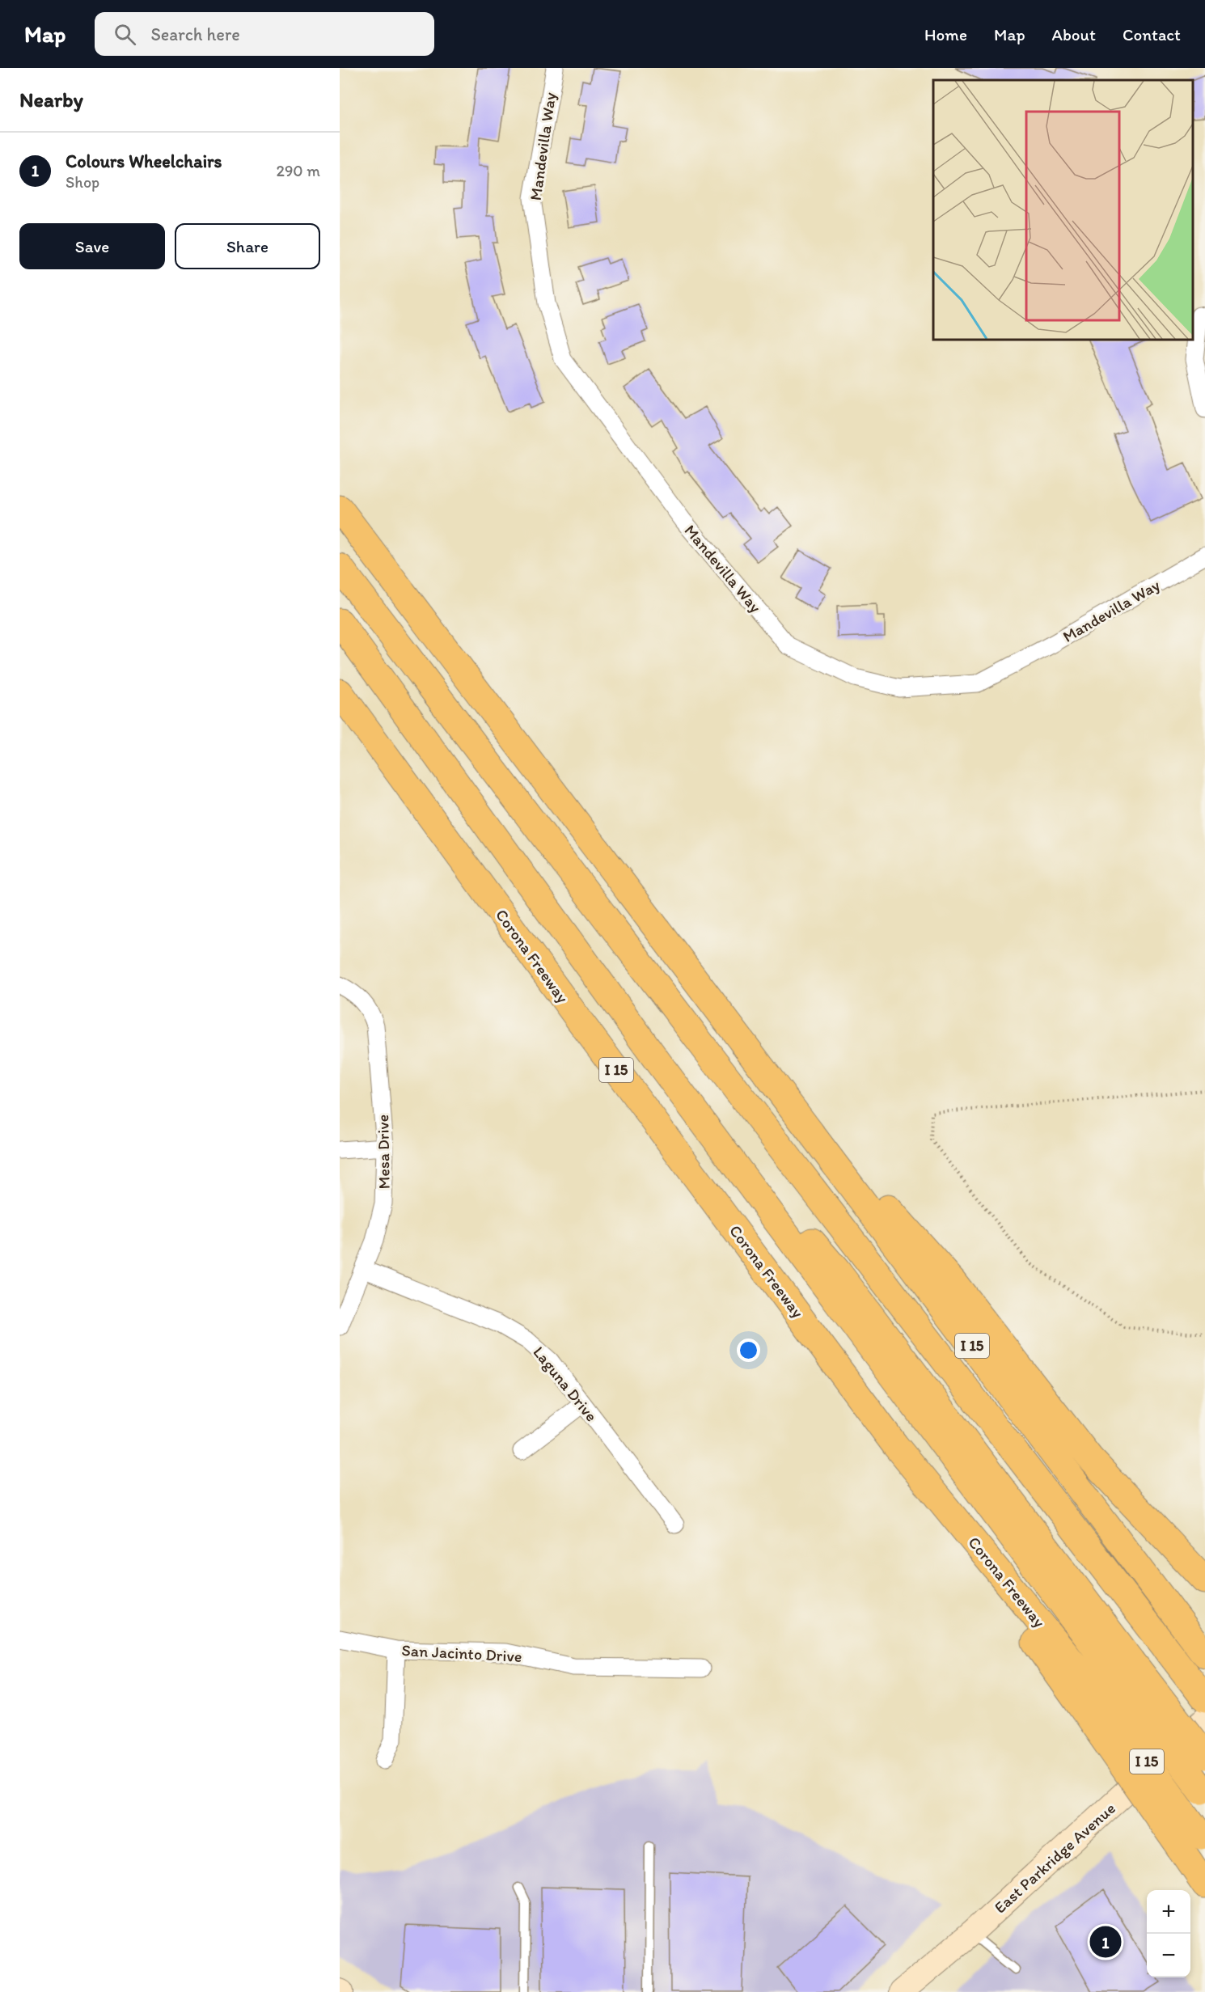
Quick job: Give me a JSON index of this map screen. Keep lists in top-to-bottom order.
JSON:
{
  "streets": {
    "highway": ["Corona Freeway", "I 15"],
    "main road": ["East Parkridge Avenue"],
    "street": [
      "Mandevilla Way",
      "Mesa Drive",
      "Laguna Drive",
      "San Jacinto Drive"
    ]
  },
  "crossings": [
    ["Mesa Drive", "Laguna Drive"]
  ],
  "page": {
    "header": "Map",
    "search": "Search here",
    "nav": [
      "Home",
      "Map",
      "About",
      "Contact"
    ],
    "heading": "Nearby",
    "list": [
      {
        "mark": "1",
        "name": "Colours Wheelchairs",
        "note": "Shop",
        "value": "290 m"
      }
    ],
    "buttons": ["Save", "Share"],
    "map_buttons": ["+", "−"],
    "pins": "1"
  }
}
